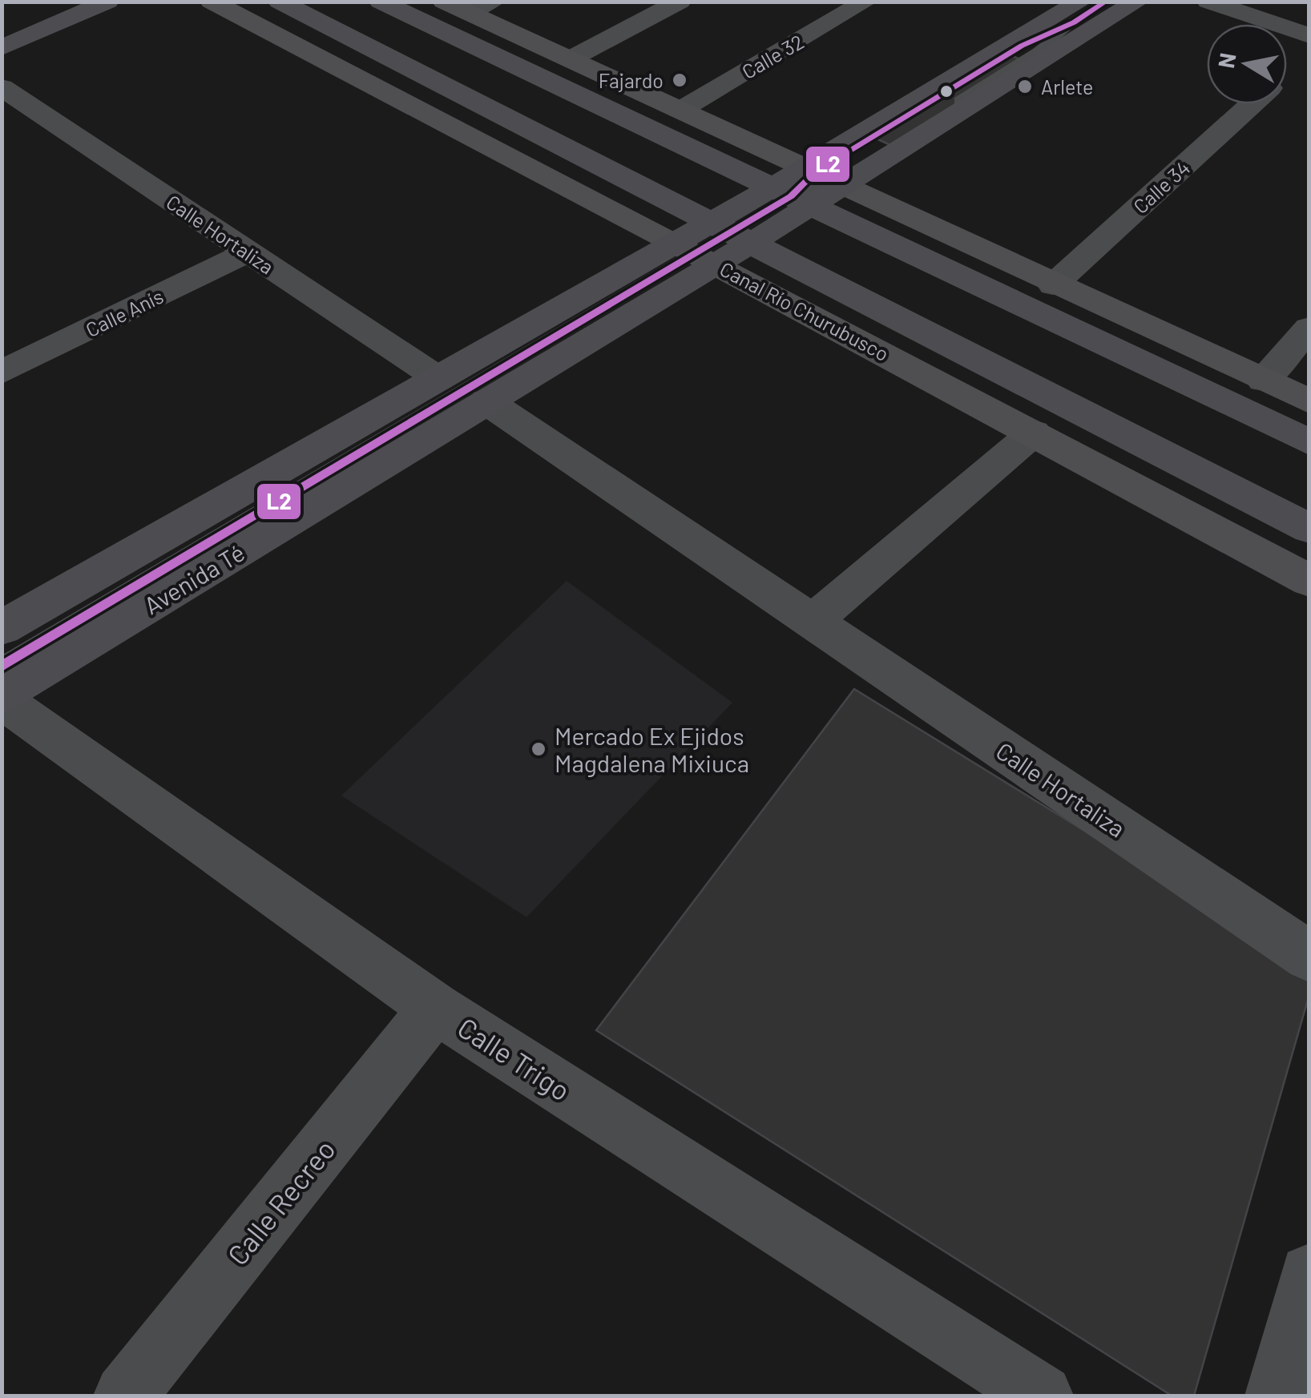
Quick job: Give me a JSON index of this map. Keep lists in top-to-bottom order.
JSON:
{
  "streets": {
    "main road": ["Canal Río Churubusco", "Avenida Té"],
    "street": [
      "Calle 32",
      "Calle 34",
      "Calle Hortaliza",
      "Calle Anís",
      "Calle Trigo",
      "Calle Recreo"
    ]
  },
  "crossings": [
    ["Calle Hortaliza", "Calle Anís"],
    ["Calle Hortaliza", "Avenida Té"],
    ["Canal Río Churubusco", "Avenida Té"],
    ["Avenida Té", "Calle Trigo"],
    ["Calle Trigo", "Calle Recreo"]
  ],
  "places": ["Fajardo", "Arlete", "Mercado Ex Ejidos Magdalena Mixiuca"],
  "lines": ["transit line L2"],
  "north": "left"
}
